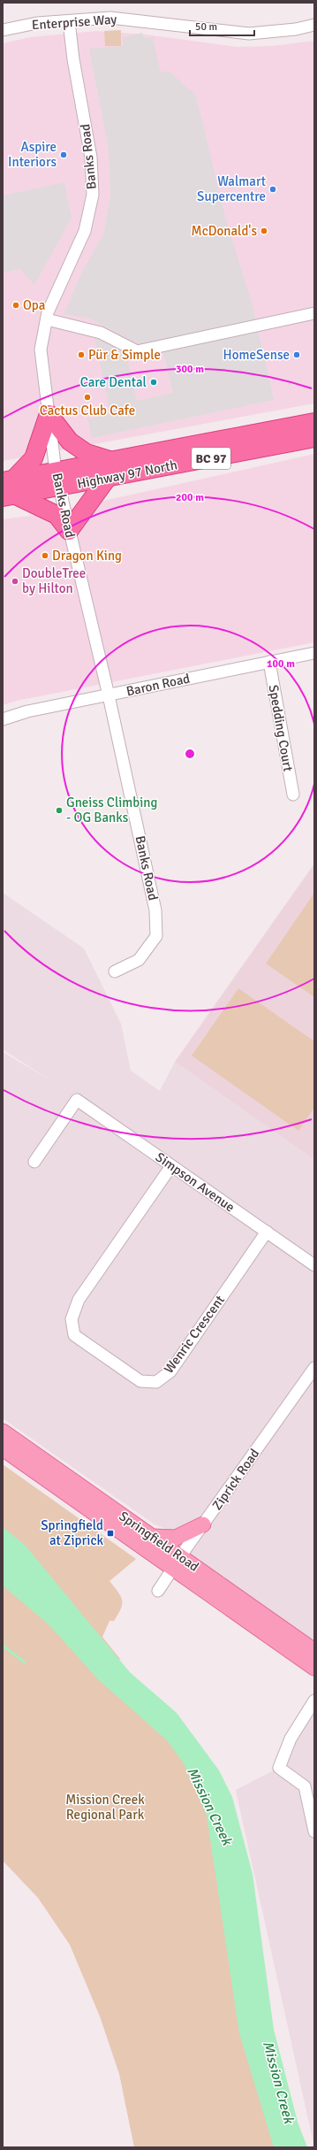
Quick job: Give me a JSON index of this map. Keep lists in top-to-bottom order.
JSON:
{
  "streets": {
    "highway": ["BC 97", "Highway 97 North"],
    "main road": ["Springfield Road"],
    "street": [
      "Enterprise Way",
      "Banks Road",
      "Baron Road",
      "Spedding Court",
      "Simpson Avenue",
      "Wenric Crescent",
      "Ziprick Road"
    ]
  },
  "crossings": [
    ["Enterprise Way", "Banks Road"],
    ["Banks Road", "Highway 97 North"],
    ["Banks Road", "Baron Road"],
    ["Baron Road", "Spedding Court"],
    ["Simpson Avenue", "Wenric Crescent"],
    ["Ziprick Road", "Springfield Road"]
  ],
  "water": ["Mission Creek"],
  "parks": ["Mission Creek Regional Park"],
  "places": {
    "other": [
      "Aspire Interiors",
      "Walmart Supercentre",
      "McDonald's",
      "Opa",
      "Pür & Simple",
      "HomeSense",
      "Care Dental",
      "Cactus Club Cafe",
      "Dragon King",
      "DoubleTree by Hilton",
      "Gneiss Climbing - OG Banks"
    ],
    "transit": ["Springfield at Ziprick"]
  },
  "scale_bar": "50 m",
  "rings": ["300 m", "200 m", "100 m"]
}
